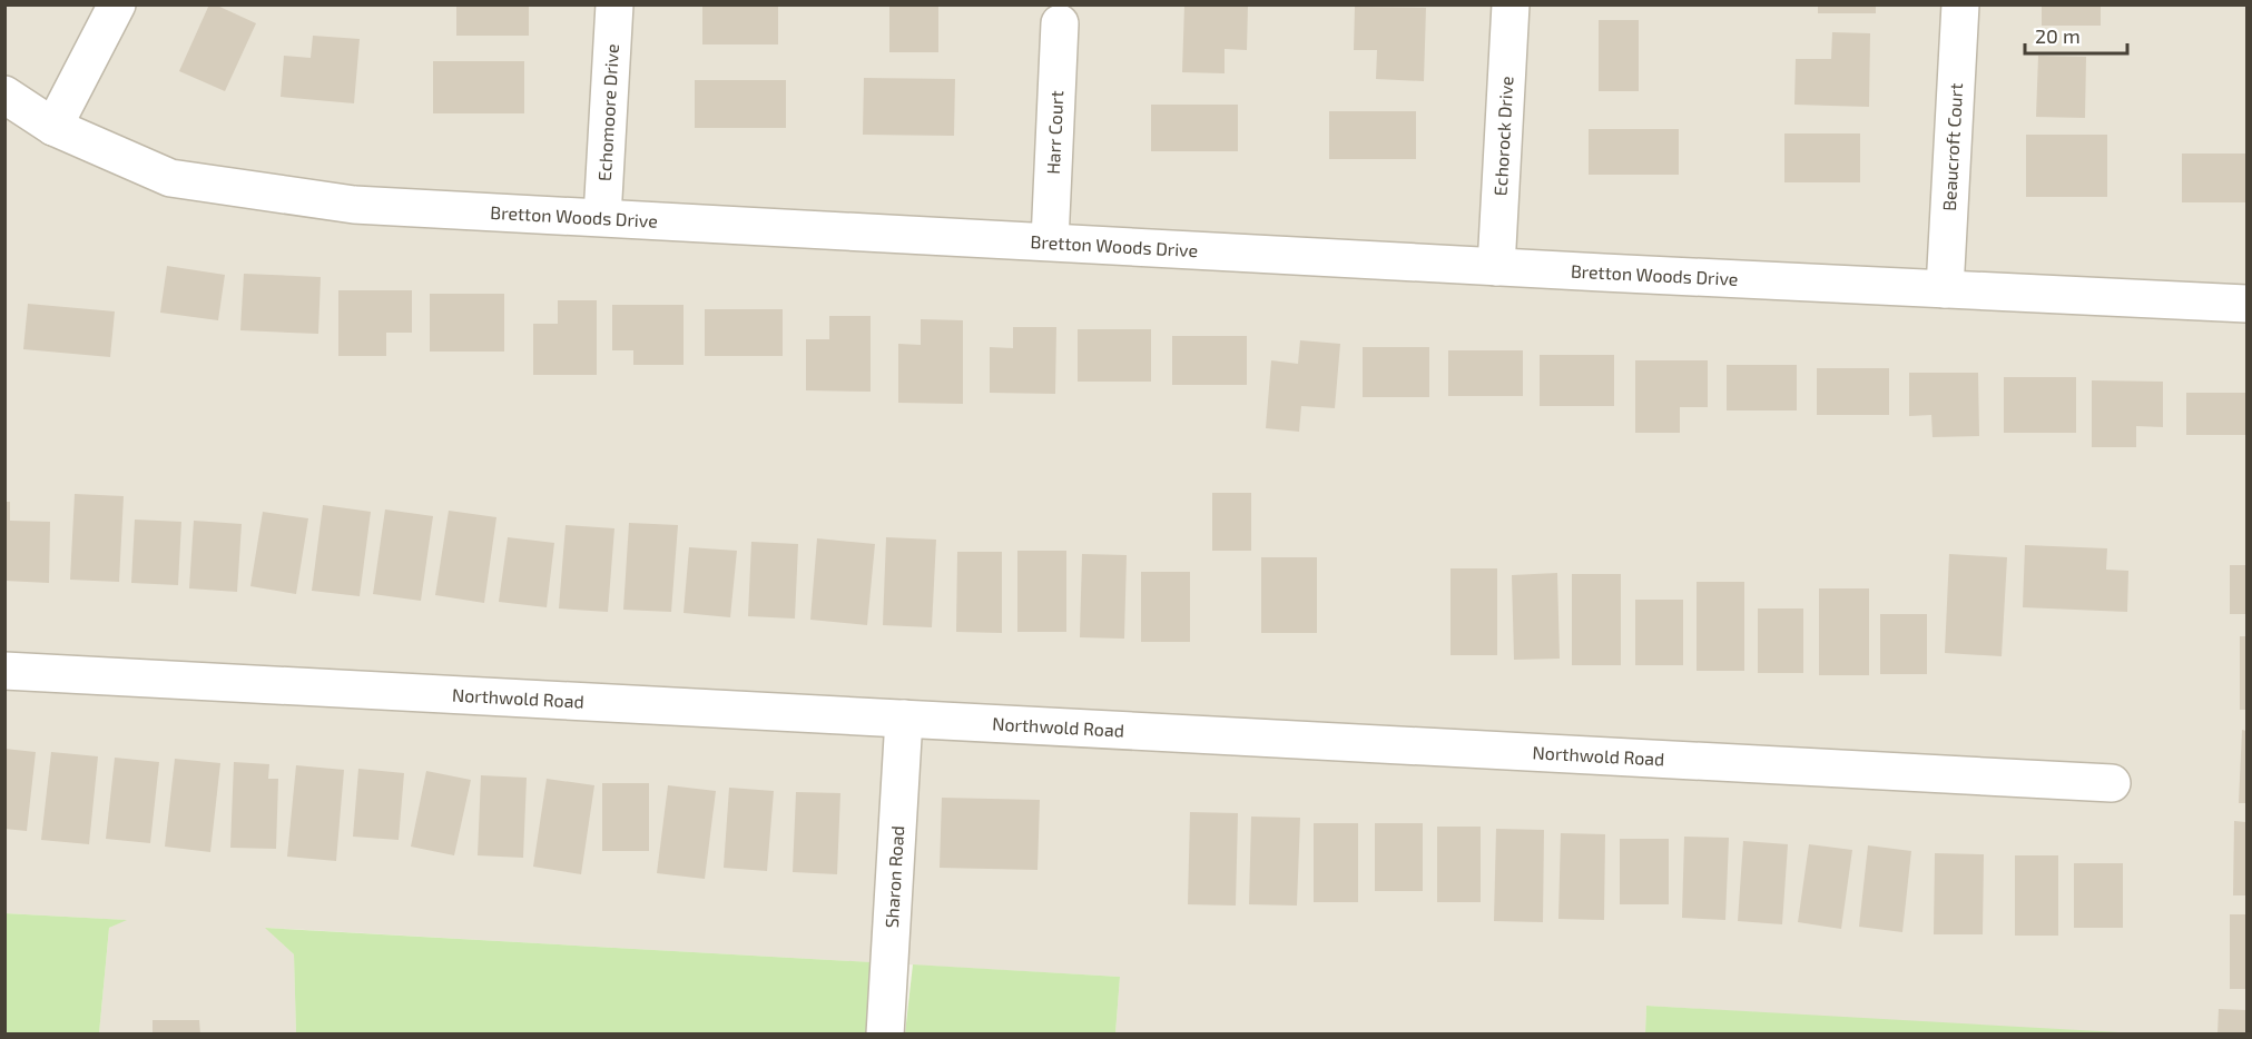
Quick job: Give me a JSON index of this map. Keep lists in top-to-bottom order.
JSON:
{
  "streets": {
    "street": [
      "Echomoore Drive",
      "Harr Court",
      "Echorock Drive",
      "Beaucroft Court",
      "Bretton Woods Drive",
      "Northwold Road",
      "Sharon Road"
    ]
  },
  "crossings": [
    ["Echomoore Drive", "Bretton Woods Drive"],
    ["Harr Court", "Bretton Woods Drive"],
    ["Echorock Drive", "Bretton Woods Drive"],
    ["Beaucroft Court", "Bretton Woods Drive"],
    ["Northwold Road", "Sharon Road"]
  ],
  "scale_bar": "20 m"
}
